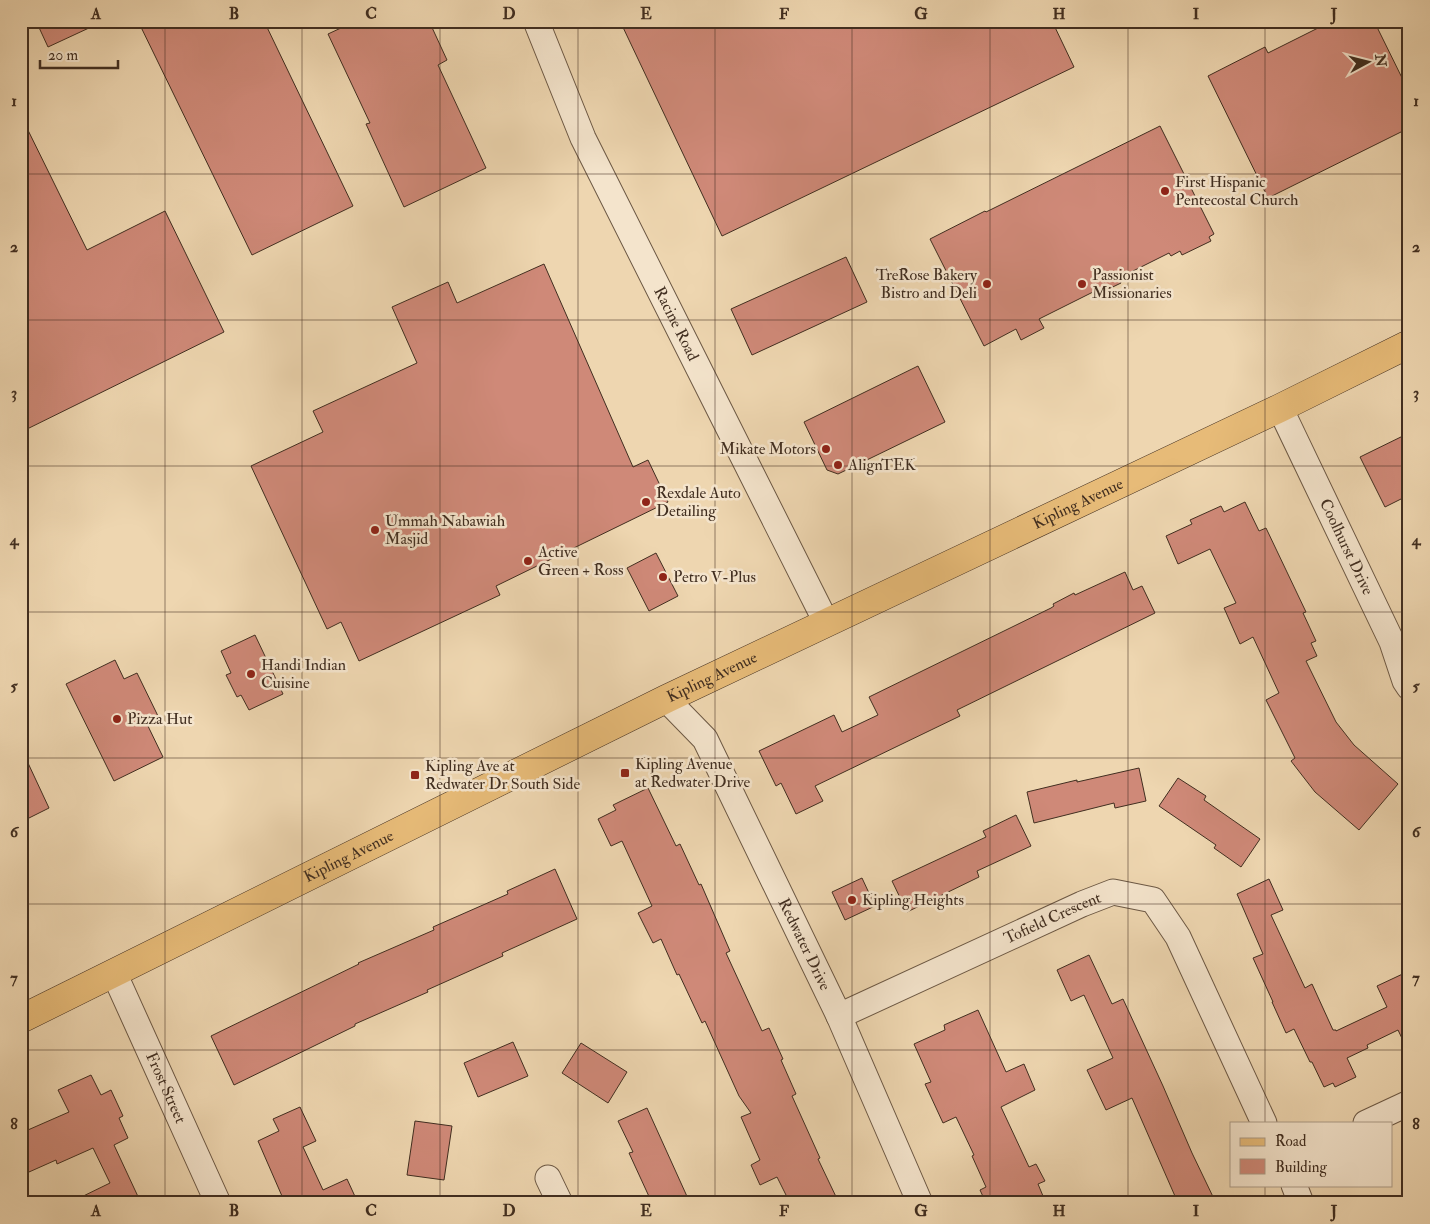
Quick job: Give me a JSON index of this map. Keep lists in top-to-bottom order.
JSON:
{
  "streets": {
    "main road": ["Kipling Avenue"],
    "street": [
      "Racine Road",
      "Coolhurst Drive",
      "Tofield Crescent",
      "Redwater Drive",
      "Frost Street"
    ]
  },
  "crossings": [
    ["Racine Road", "Kipling Avenue"],
    ["Kipling Avenue", "Coolhurst Drive"],
    ["Kipling Avenue", "Redwater Drive"],
    ["Kipling Avenue", "Frost Street"],
    ["Tofield Crescent", "Redwater Drive"]
  ],
  "places": {
    "other": [
      "First Hispanic Pentecostal Church",
      "TreRose Bakery Bistro and Deli",
      "Passionist Missionaries",
      "Mikate Motors",
      "AlignTEK",
      "Rexdale Auto Detailing",
      "Ummah Nabawiah Masjid",
      "Active Green + Ross",
      "Petro V-Plus",
      "Handi Indian Cuisine",
      "Pizza Hut",
      "Kipling Heights"
    ],
    "transit": ["Kipling Avenue at Redwater Drive", "Kipling Ave at Redwater Dr South Side"]
  },
  "legend": ["Road", "Building"],
  "scale_bar": "20 m",
  "north": "right",
  "grid": {
    "columns": [
      "A",
      "B",
      "C",
      "D",
      "E",
      "F",
      "G",
      "H",
      "I",
      "J"
    ],
    "rows": [
      "1",
      "2",
      "3",
      "4",
      "5",
      "6",
      "7",
      "8"
    ]
  }
}
